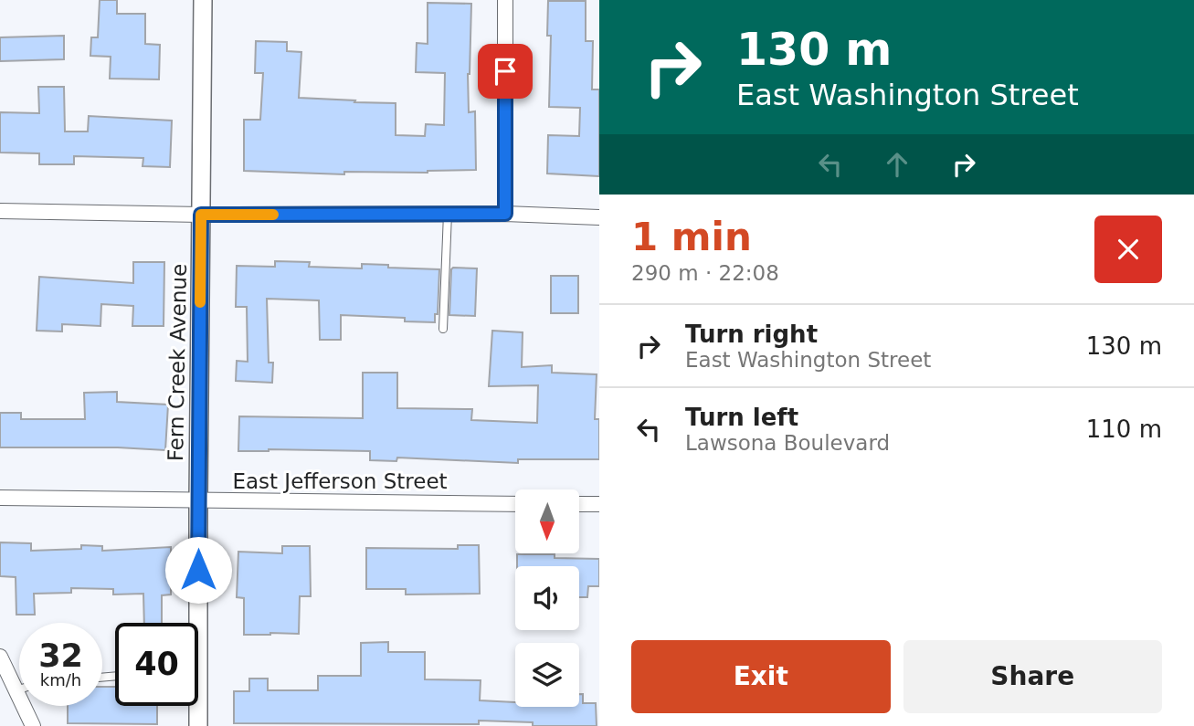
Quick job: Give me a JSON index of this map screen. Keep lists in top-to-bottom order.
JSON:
{
  "streets": {
    "street": ["Fern Creek Avenue", "East Jefferson Street"]
  },
  "crossings": [
    ["Fern Creek Avenue", "East Jefferson Street"]
  ],
  "north": "bottom",
  "page": {
    "turn": ["130 m", "East Washington Street"],
    "heading": ["1 min", "290 m · 22:08"],
    "list": [
      {
        "name": "Turn right",
        "note": "East Washington Street",
        "value": "130 m"
      },
      {
        "name": "Turn left",
        "note": "Lawsona Boulevard",
        "value": "110 m"
      }
    ],
    "speed": "32 km/h",
    "limit": "40",
    "buttons": ["Exit", "Share"]
  }
}
